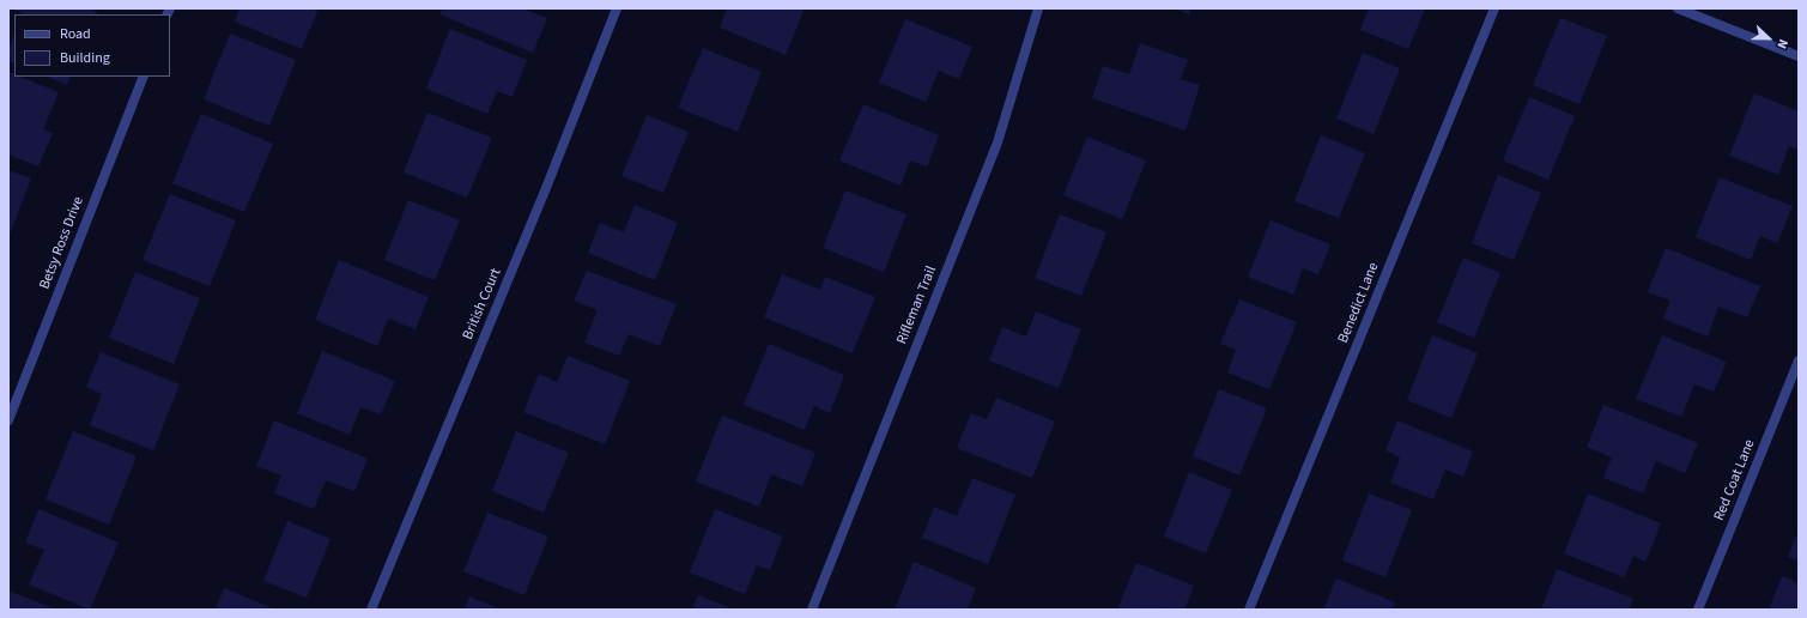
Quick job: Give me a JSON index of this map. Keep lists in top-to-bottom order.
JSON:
{
  "streets": {
    "street": [
      "Betsy Ross Drive",
      "Benedict Lane",
      "British Court",
      "Rifleman Trail",
      "Red Coat Lane"
    ]
  },
  "legend": ["Road", "Building"],
  "north": "right"
}
